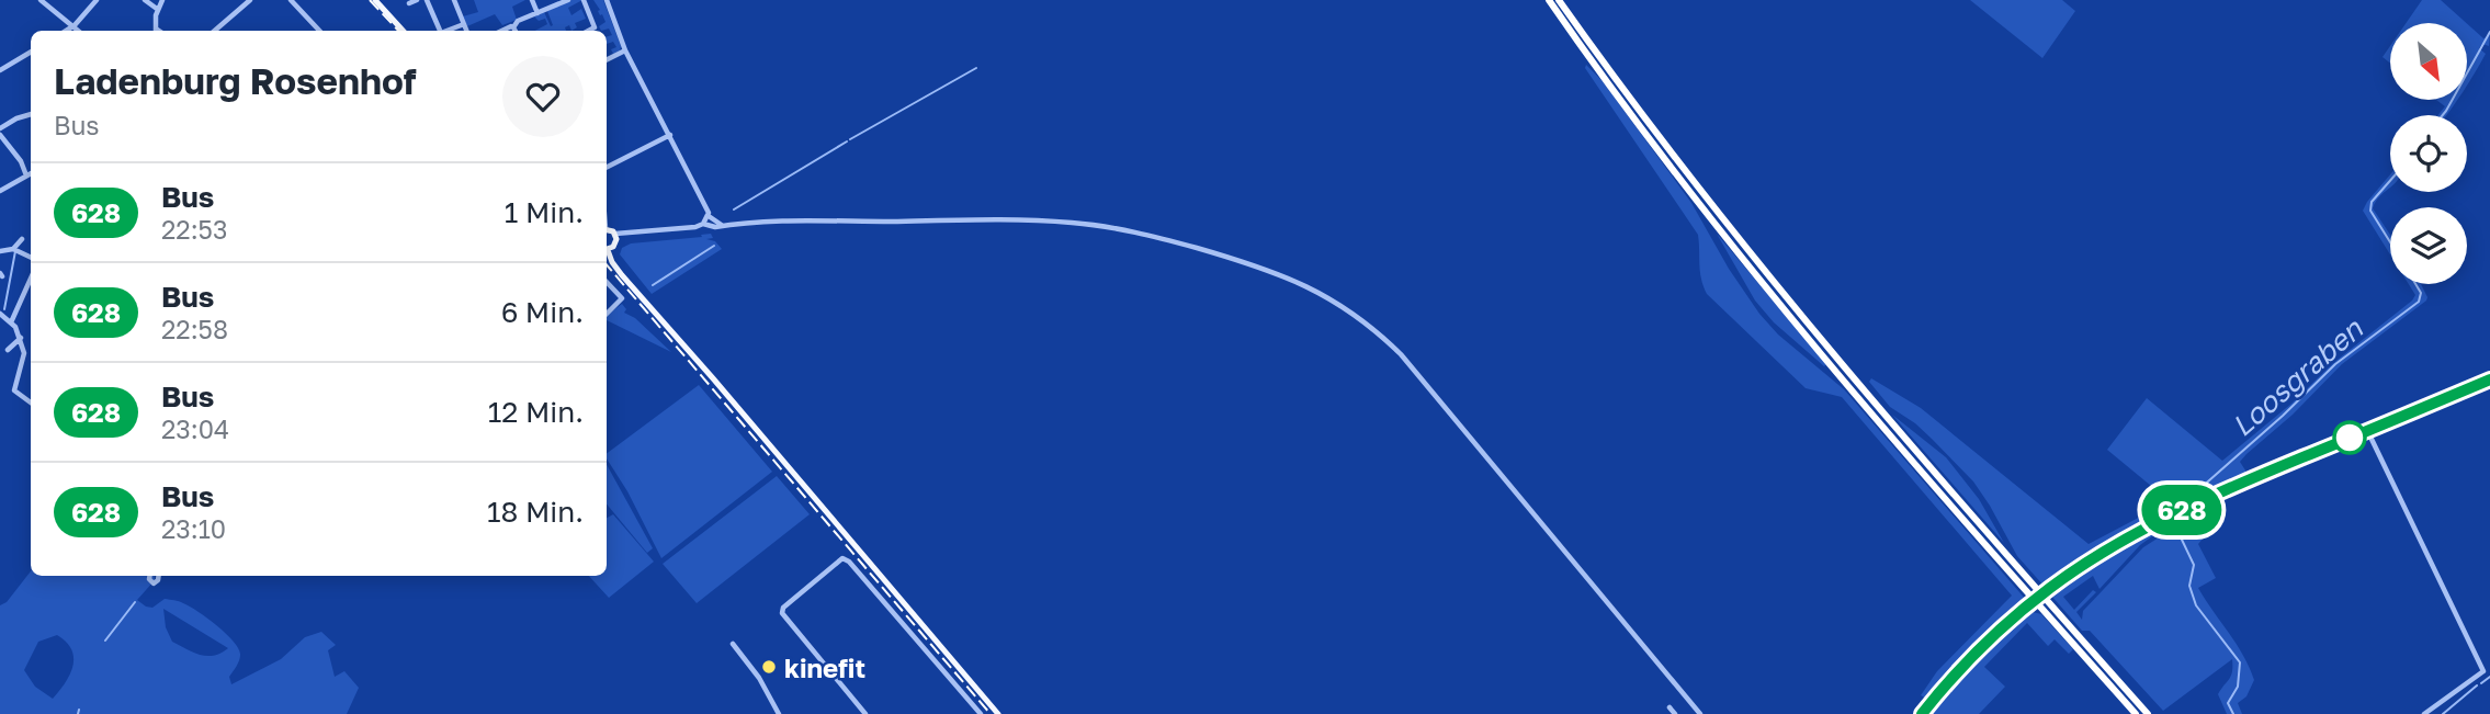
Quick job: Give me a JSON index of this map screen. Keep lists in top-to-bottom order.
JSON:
{
  "water": ["Loosgraben"],
  "places": ["kinefit"],
  "lines": ["bus line 628"],
  "north": "bottom right",
  "page": {
    "on_map": "628",
    "heading": ["Ladenburg Rosenhof", "Bus"],
    "list": [
      {
        "mark": "628",
        "name": "Bus",
        "note": "22:53",
        "value": "1 Min."
      },
      {
        "mark": "628",
        "name": "Bus",
        "note": "22:58",
        "value": "6 Min."
      },
      {
        "mark": "628",
        "name": "Bus",
        "note": "23:04",
        "value": "12 Min."
      },
      {
        "mark": "628",
        "name": "Bus",
        "note": "23:10",
        "value": "18 Min."
      }
    ]
  }
}
